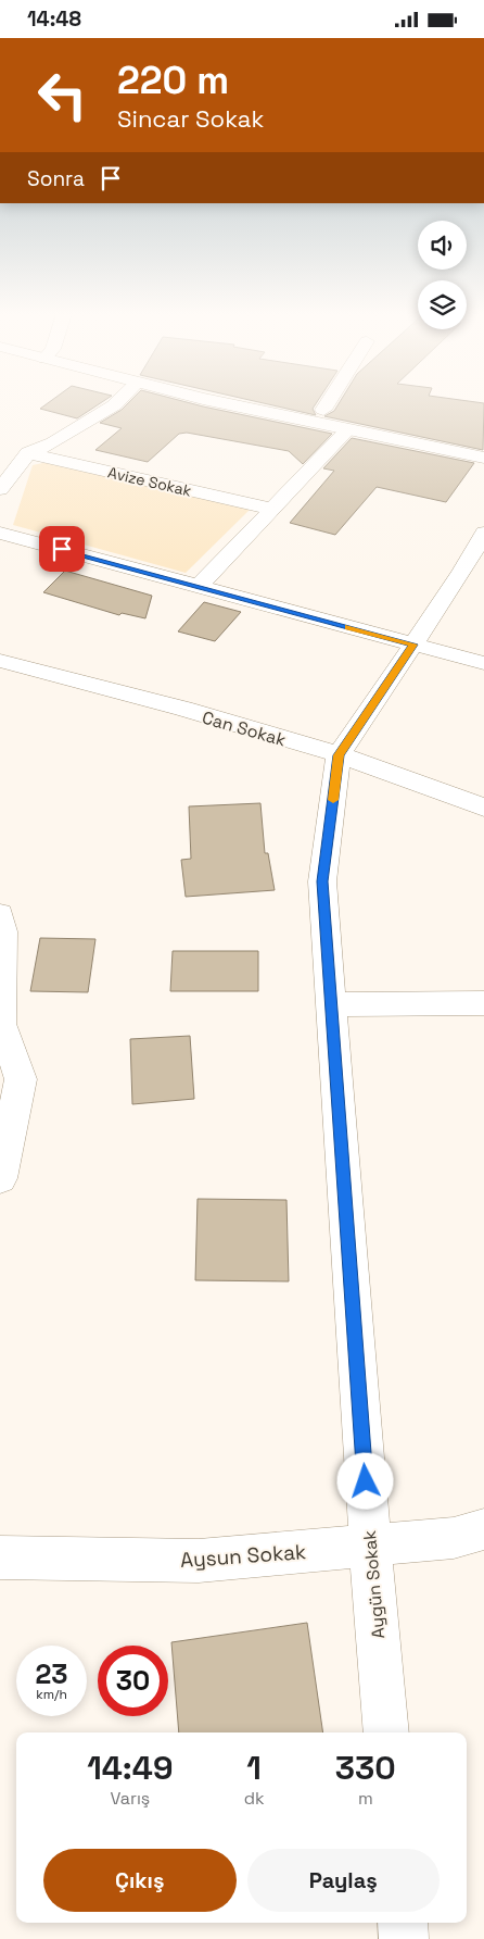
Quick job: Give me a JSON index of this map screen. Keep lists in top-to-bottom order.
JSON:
{
  "streets": {
    "street": [
      "Avize Sokak",
      "Can Sokak",
      "Aysun Sokak",
      "Aygün Sokak"
    ]
  },
  "crossings": [
    ["Can Sokak", "Aygün Sokak"],
    ["Aysun Sokak", "Aygün Sokak"]
  ],
  "page": {
    "status": "14:48",
    "turn": ["220 m", "Sincar Sokak"],
    "then": "Sonra",
    "speed": "23 km/h",
    "limit": "30",
    "eta": [
      "14:49",
      "Varış",
      "1",
      "dk",
      "330",
      "m"
    ],
    "buttons": ["Çıkış", "Paylaş"]
  }
}
